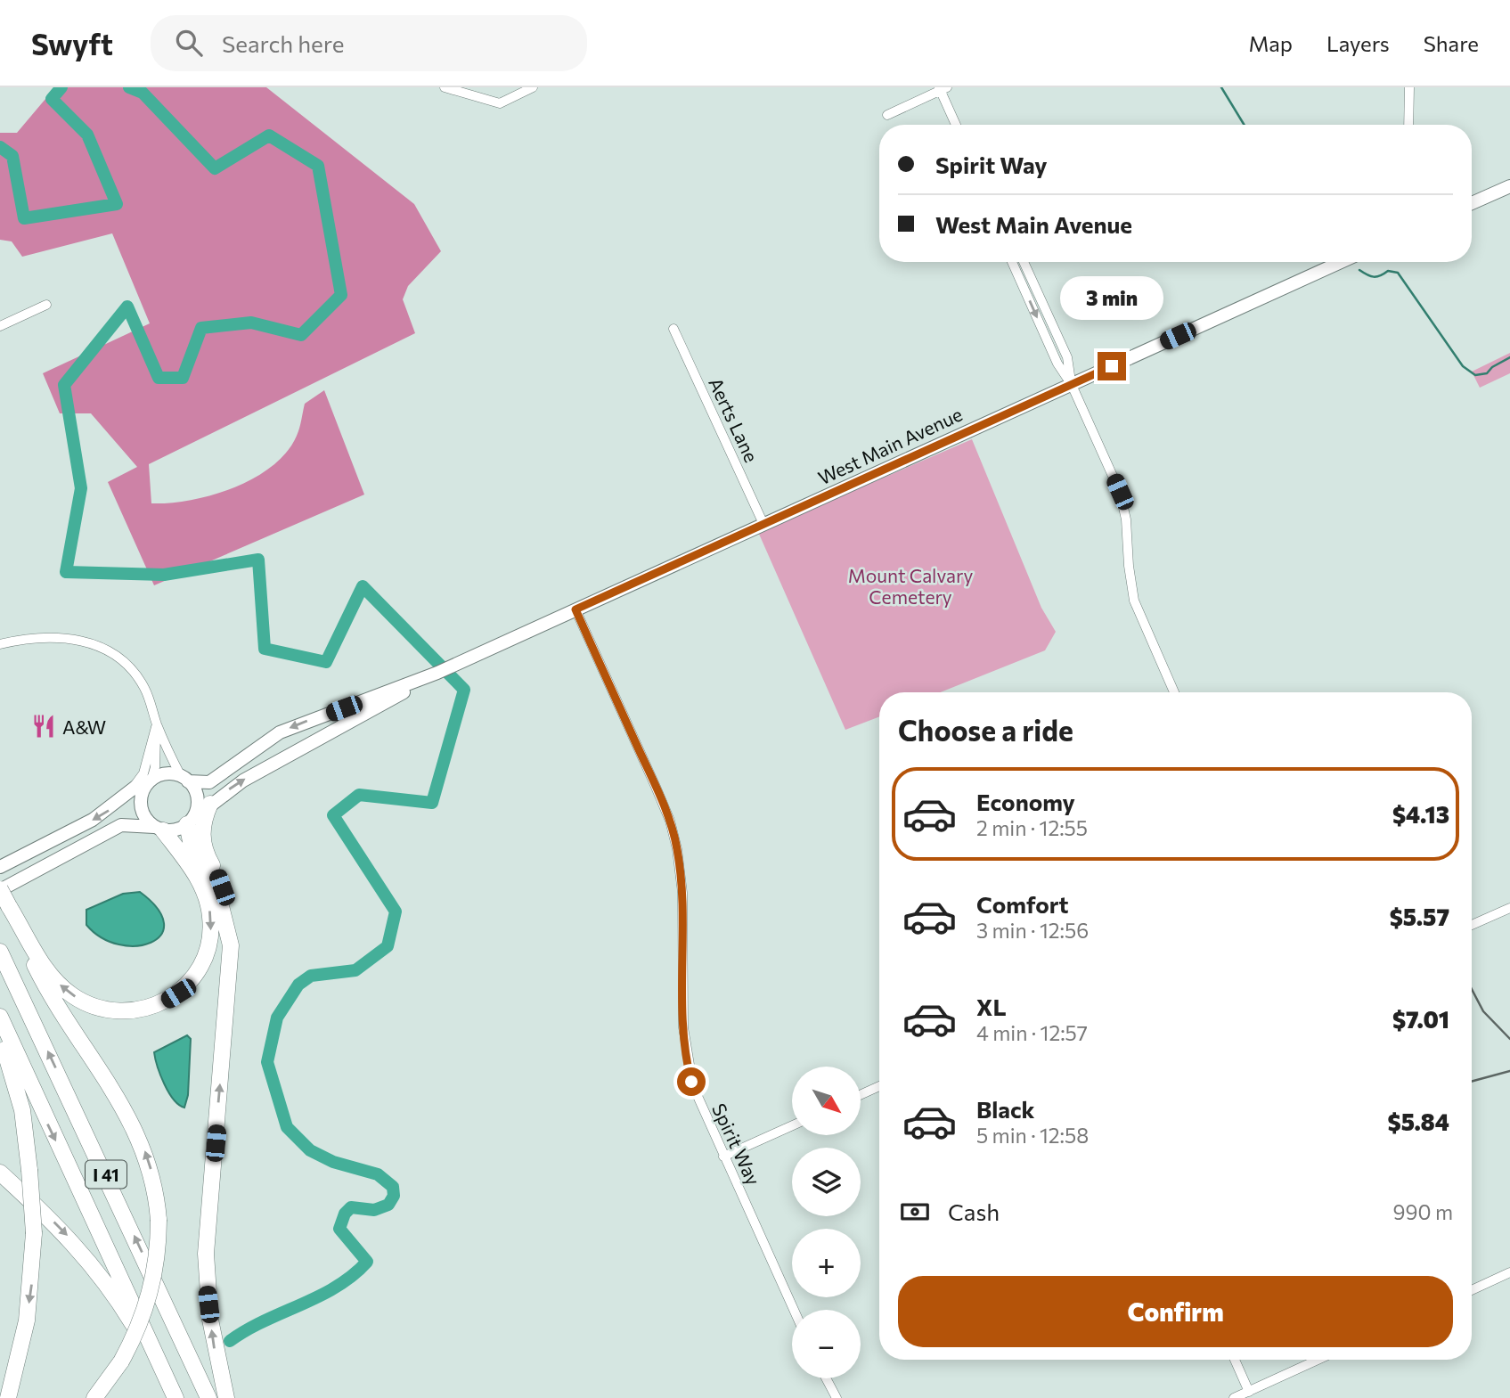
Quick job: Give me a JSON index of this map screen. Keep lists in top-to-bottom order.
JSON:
{
  "streets": {
    "highway": ["I 41"],
    "main road": ["West Main Avenue"],
    "street": ["Aerts Lane", "Spirit Way"]
  },
  "crossings": [
    ["Aerts Lane", "West Main Avenue"],
    ["West Main Avenue", "Spirit Way"]
  ],
  "parks": ["Mount Calvary Cemetery"],
  "places": {
    "restaurant": ["A&W"]
  },
  "north": "bottom right",
  "page": {
    "header": "Swyft",
    "search": "Search here",
    "nav": ["Map", "Layers", "Share"],
    "banner": ["Spirit Way", "West Main Avenue"],
    "bubble": "3 min",
    "heading": "Choose a ride",
    "list": [
      {
        "name": "Economy",
        "note": "2 min · 12:55",
        "value": "$4.13"
      },
      {
        "name": "Comfort",
        "note": "3 min · 12:56",
        "value": "$5.57"
      },
      {
        "name": "XL",
        "note": "4 min · 12:57",
        "value": "$7.01"
      },
      {
        "name": "Black",
        "note": "5 min · 12:58",
        "value": "$5.84"
      }
    ],
    "map_buttons": ["+", "−"],
    "pay": ["Cash", "990 m"],
    "buttons": "Confirm"
  }
}
